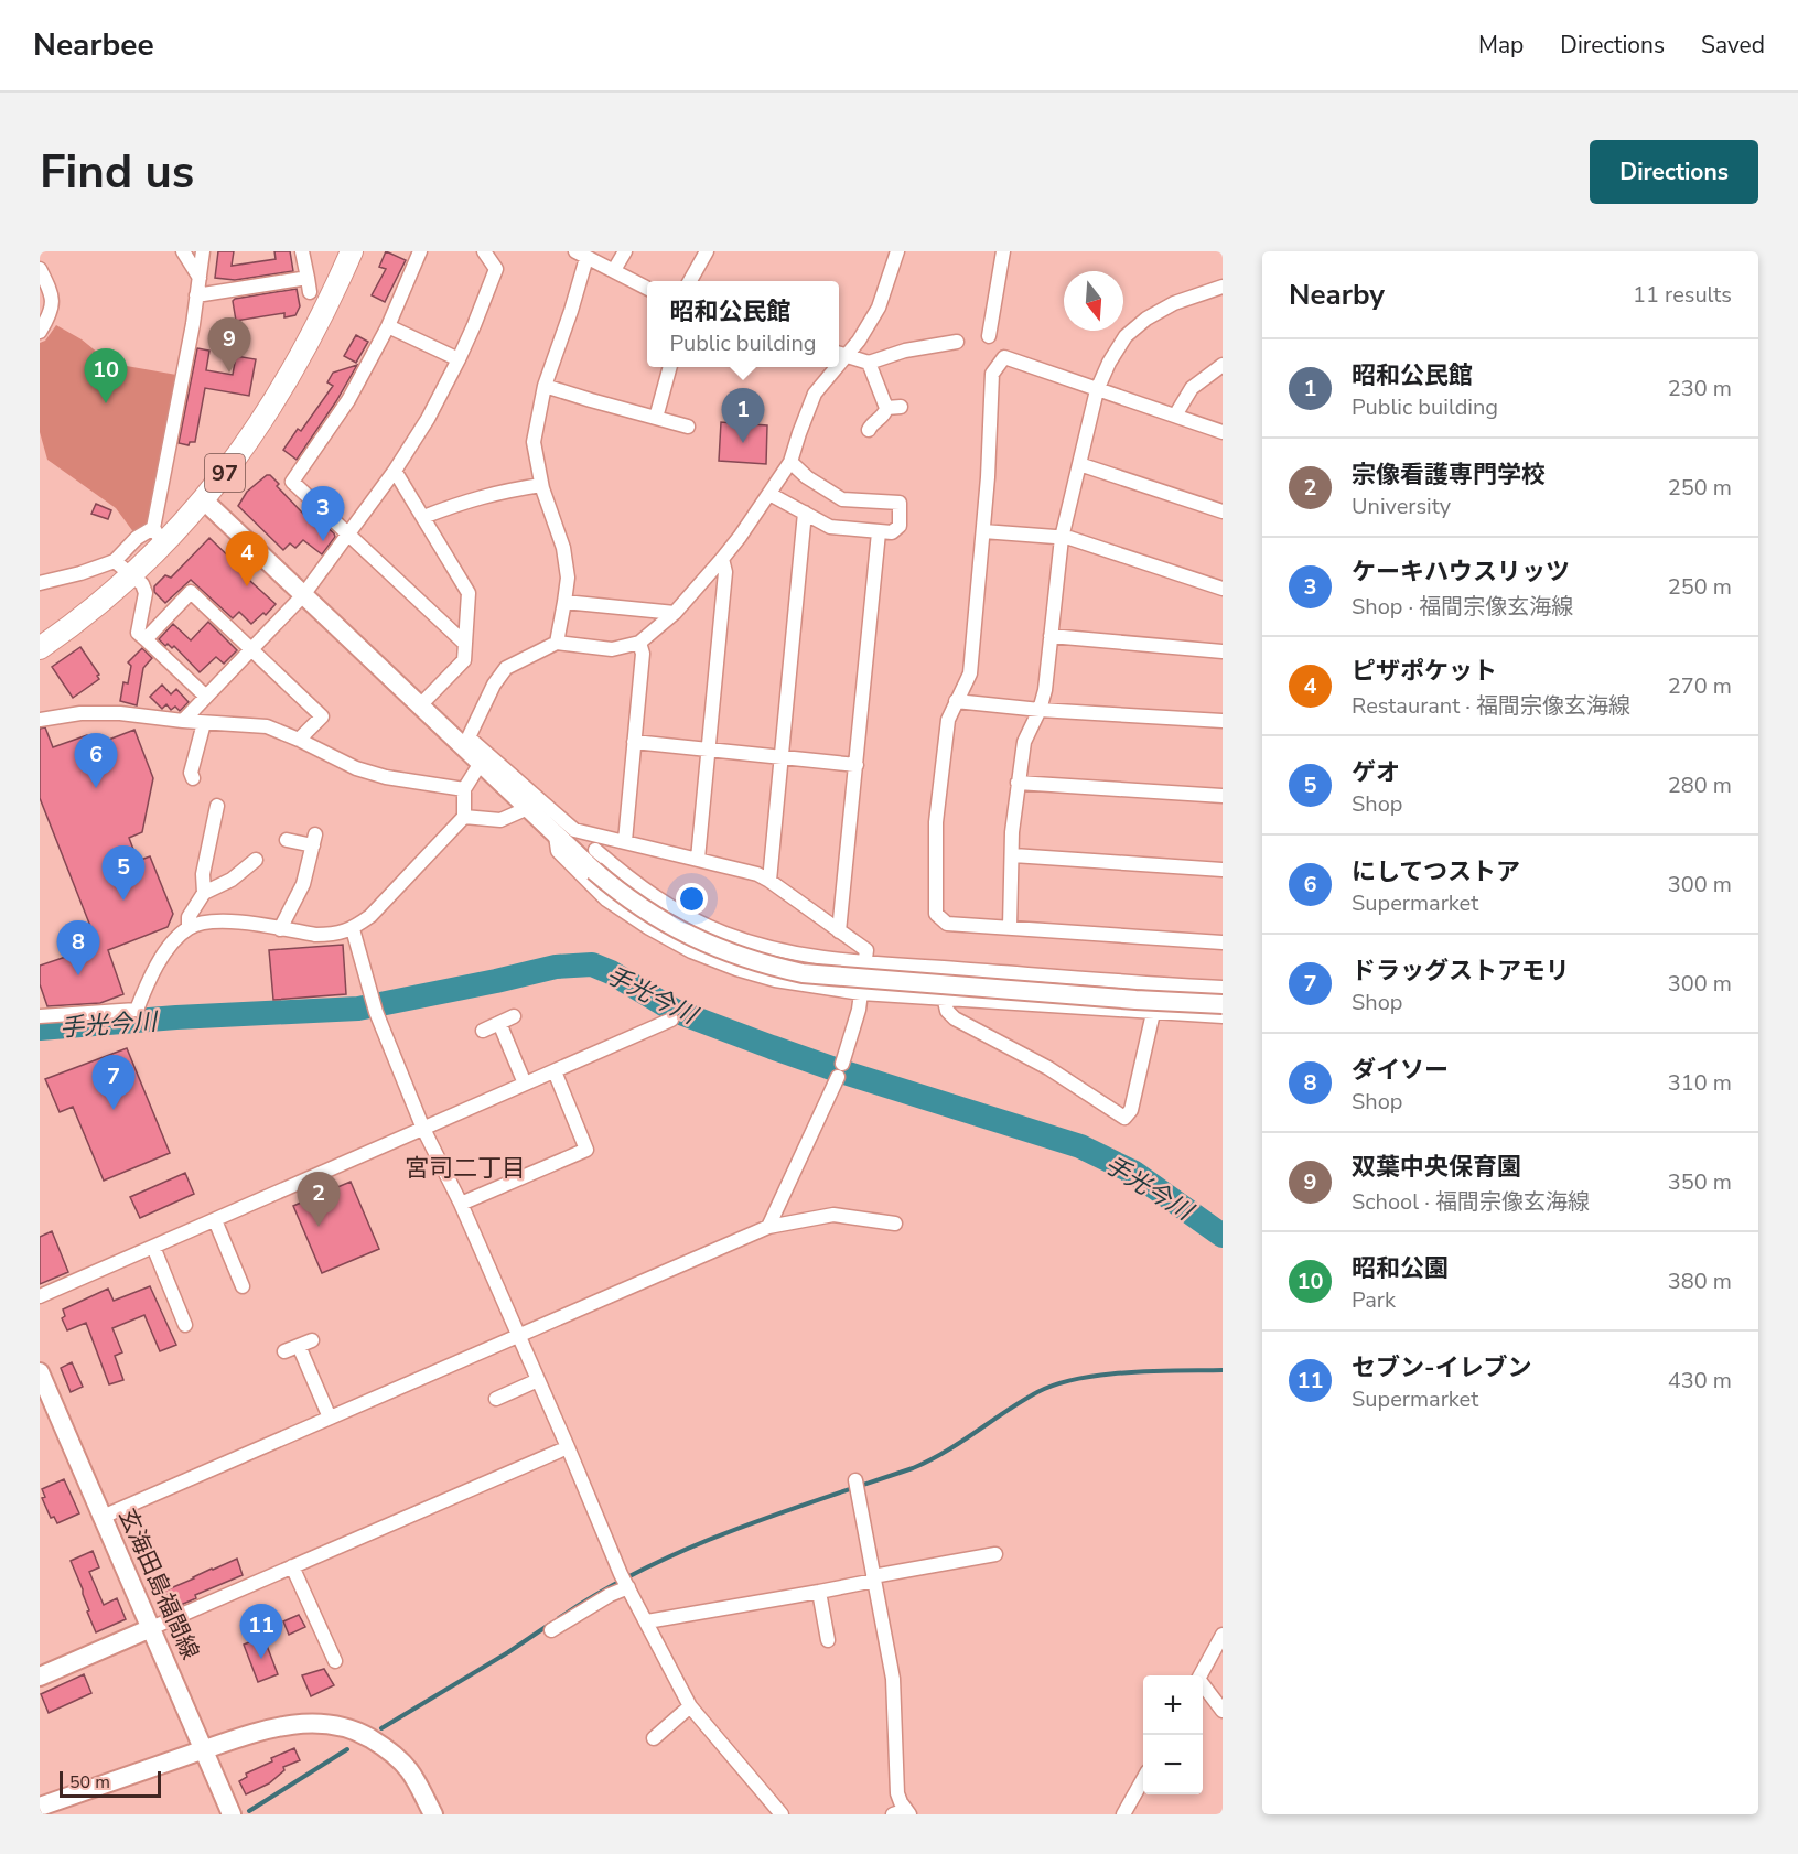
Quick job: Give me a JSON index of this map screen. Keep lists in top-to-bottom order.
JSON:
{
  "streets": {
    "main road": ["97"],
    "street": ["玄海田島福間線"]
  },
  "districts": ["宮司二丁目"],
  "water": ["手光今川"],
  "scale_bar": "50 m",
  "north": "bottom",
  "page": {
    "header": "Nearbee",
    "nav": ["Map", "Directions", "Saved"],
    "buttons": "Directions",
    "title": "Find us",
    "heading": ["Nearby", "11 results"],
    "popup": ["昭和公民館", "Public building"],
    "pins": [
      "9",
      "10",
      "1",
      "3",
      "4",
      "6",
      "5",
      "8",
      "7",
      "2",
      "11"
    ],
    "list": [
      {
        "mark": "1",
        "name": "昭和公民館",
        "note": "Public building",
        "value": "230 m"
      },
      {
        "mark": "2",
        "name": "宗像看護専門学校",
        "note": "University",
        "value": "250 m"
      },
      {
        "mark": "3",
        "name": "ケーキハウスリッツ",
        "note": "Shop · 福間宗像玄海線",
        "value": "250 m"
      },
      {
        "mark": "4",
        "name": "ピザポケット",
        "note": "Restaurant · 福間宗像玄海線",
        "value": "270 m"
      },
      {
        "mark": "5",
        "name": "ゲオ",
        "note": "Shop",
        "value": "280 m"
      },
      {
        "mark": "6",
        "name": "にしてつストア",
        "note": "Supermarket",
        "value": "300 m"
      },
      {
        "mark": "7",
        "name": "ドラッグストアモリ",
        "note": "Shop",
        "value": "300 m"
      },
      {
        "mark": "8",
        "name": "ダイソー",
        "note": "Shop",
        "value": "310 m"
      },
      {
        "mark": "9",
        "name": "双葉中央保育園",
        "note": "School · 福間宗像玄海線",
        "value": "350 m"
      },
      {
        "mark": "10",
        "name": "昭和公園",
        "note": "Park",
        "value": "380 m"
      },
      {
        "mark": "11",
        "name": "セブン-イレブン",
        "note": "Supermarket",
        "value": "430 m"
      }
    ],
    "map_buttons": ["+", "−"],
    "scale": "50 m"
  }
}
